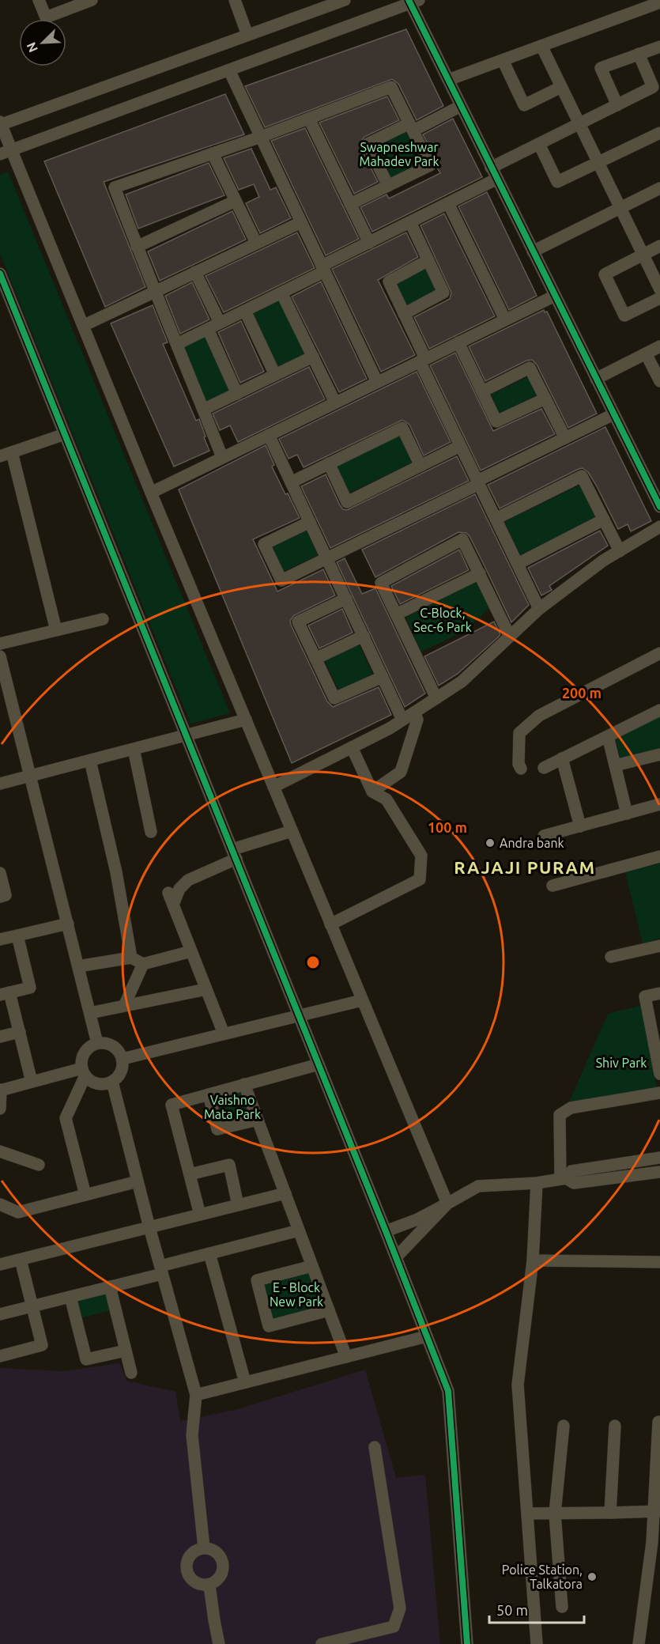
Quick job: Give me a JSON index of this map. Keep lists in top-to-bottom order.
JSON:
{
  "districts": ["RAJAJI PURAM"],
  "parks": [
    "Swapneshwar Mahadev Park",
    "C-Block, Sec-6 Park",
    "Shiv Park",
    "Vaishno Mata Park",
    "E - Block New Park"
  ],
  "places": ["Andra bank", "Police Station, Talkatora"],
  "scale_bar": "50 m",
  "north": "bottom left",
  "rings": ["200 m", "100 m"]
}
